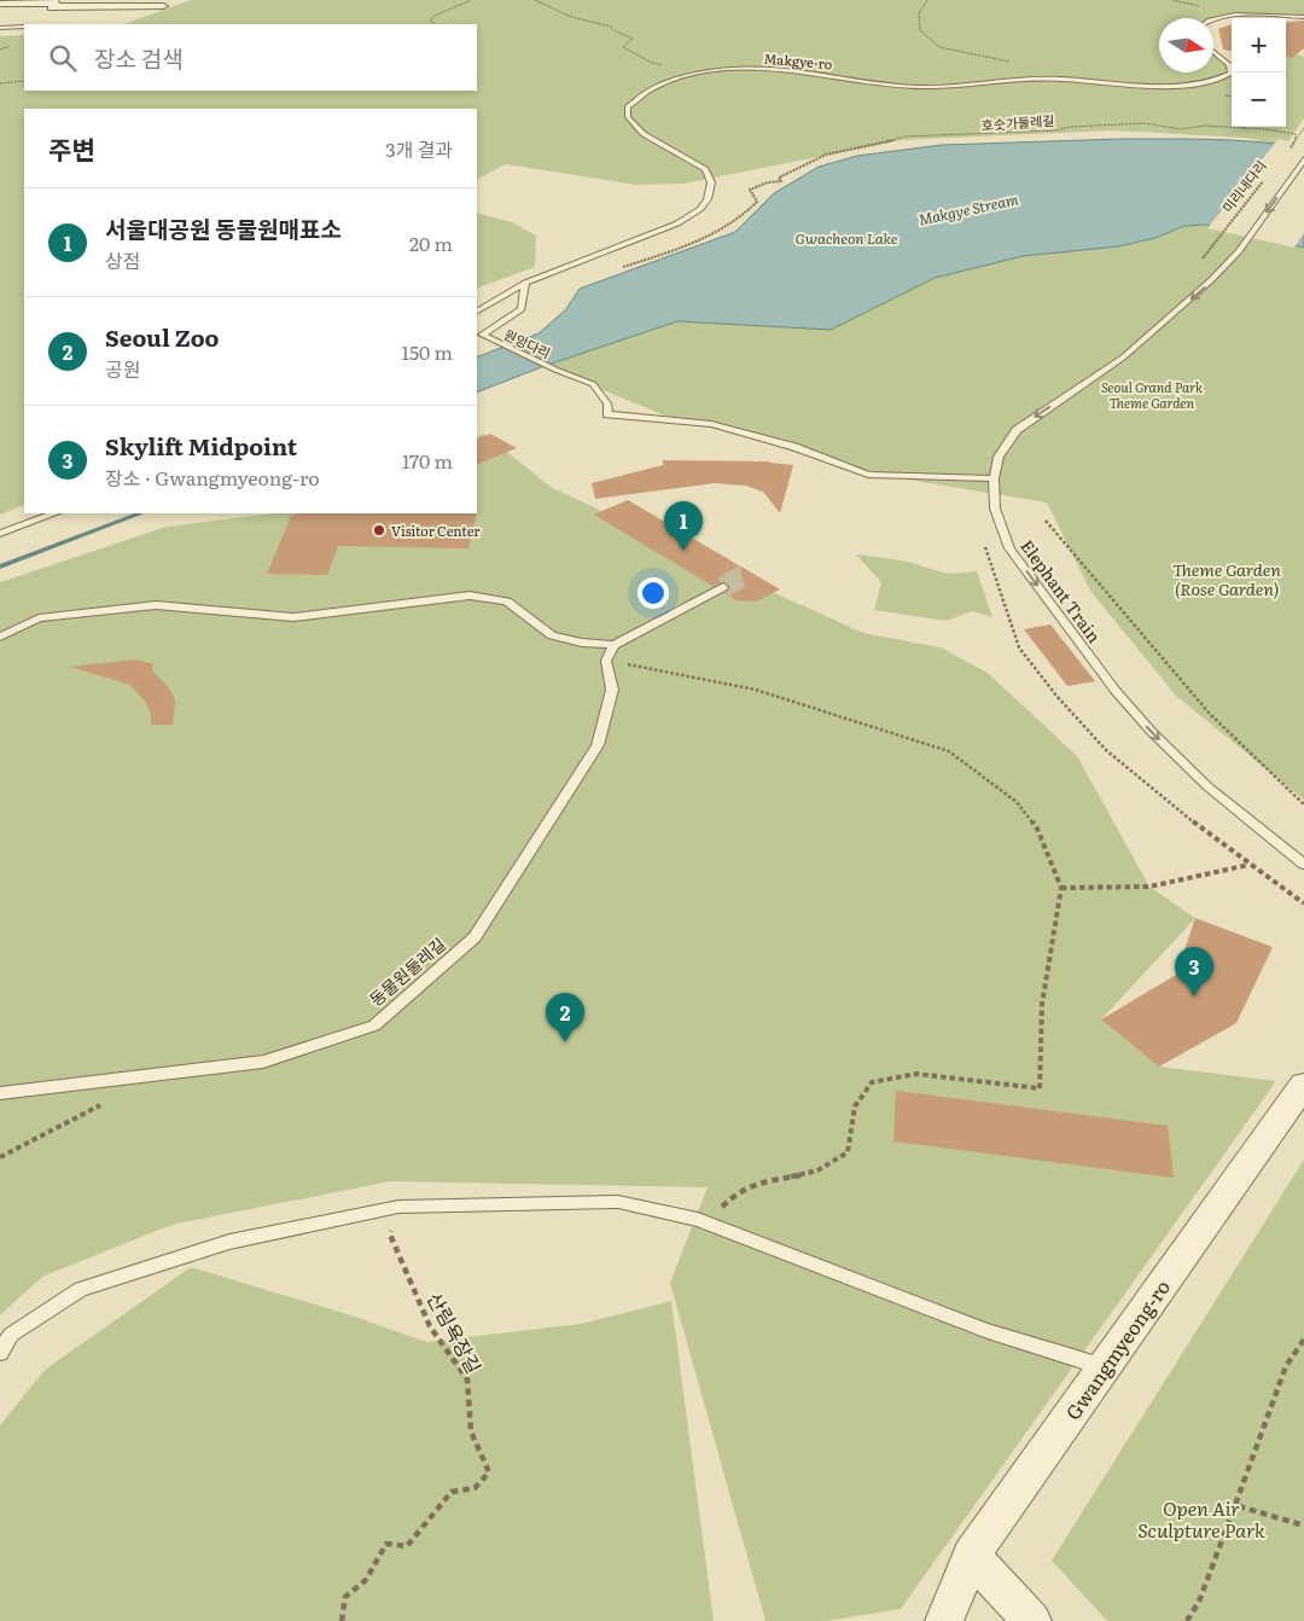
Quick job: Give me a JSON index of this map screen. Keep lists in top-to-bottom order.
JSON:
{
  "streets": {
    "street": ["Gwangmyeong-ro"],
    "lane": [
      "Makgye-ro",
      "미리내다리",
      "원앙다리",
      "Elephant Train",
      "동물원둘레길"
    ],
    "path": ["호숫가둘레길", "산림욕장길"]
  },
  "crossings": [
    ["호숫가둘레길", "미리내다리"],
    ["미리내다리", "Elephant Train"],
    ["원앙다리", "Elephant Train"]
  ],
  "water": ["Makgye Stream", "Gwacheon Lake"],
  "parks": ["Seoul Grand Park Theme Garden", "Theme Garden (Rose Garden)", "Open Air Sculpture Park"],
  "places": ["Visitor Center"],
  "north": "right",
  "page": {
    "map_buttons": ["+", "−"],
    "search": "장소 검색",
    "heading": ["주변", "3개 결과"],
    "list": [
      {
        "mark": "1",
        "name": "서울대공원 동물원매표소",
        "note": "상점",
        "value": "20 m"
      },
      {
        "mark": "2",
        "name": "Seoul Zoo",
        "note": "공원",
        "value": "150 m"
      },
      {
        "mark": "3",
        "name": "Skylift Midpoint",
        "note": "장소 · Gwangmyeong-ro",
        "value": "170 m"
      }
    ],
    "pins": ["1", "3", "2"]
  }
}
